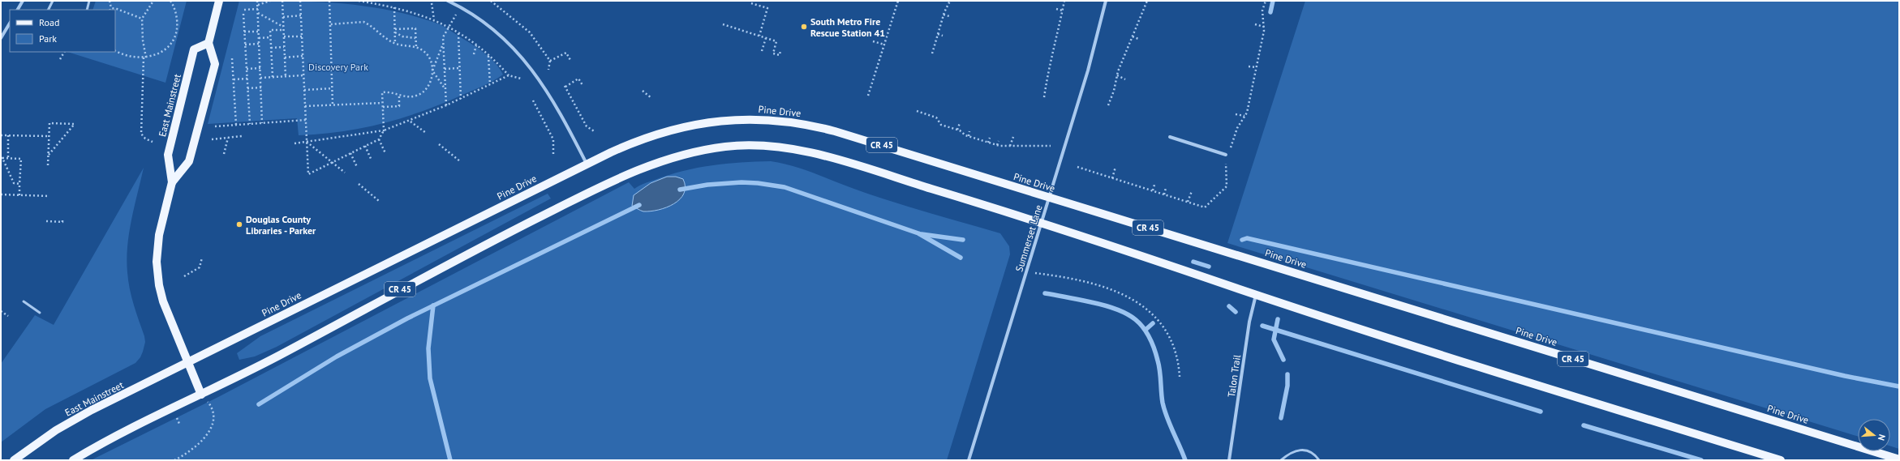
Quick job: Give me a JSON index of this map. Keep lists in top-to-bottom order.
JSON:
{
  "streets": {
    "main road": ["East Mainstreet", "Pine Drive", "CR 45"],
    "street": ["Summerset Lane", "Talon Trail"]
  },
  "crossings": [
    ["East Mainstreet", "Pine Drive"],
    ["East Mainstreet", "CR 45"],
    ["Pine Drive", "Summerset Lane"],
    ["CR 45", "Summerset Lane"],
    ["CR 45", "Talon Trail"]
  ],
  "parks": ["Discovery Park"],
  "places": ["South Metro Fire Rescue Station 41", "Douglas County Libraries - Parker"],
  "legend": ["Road", "Park"],
  "north": "right"
}
